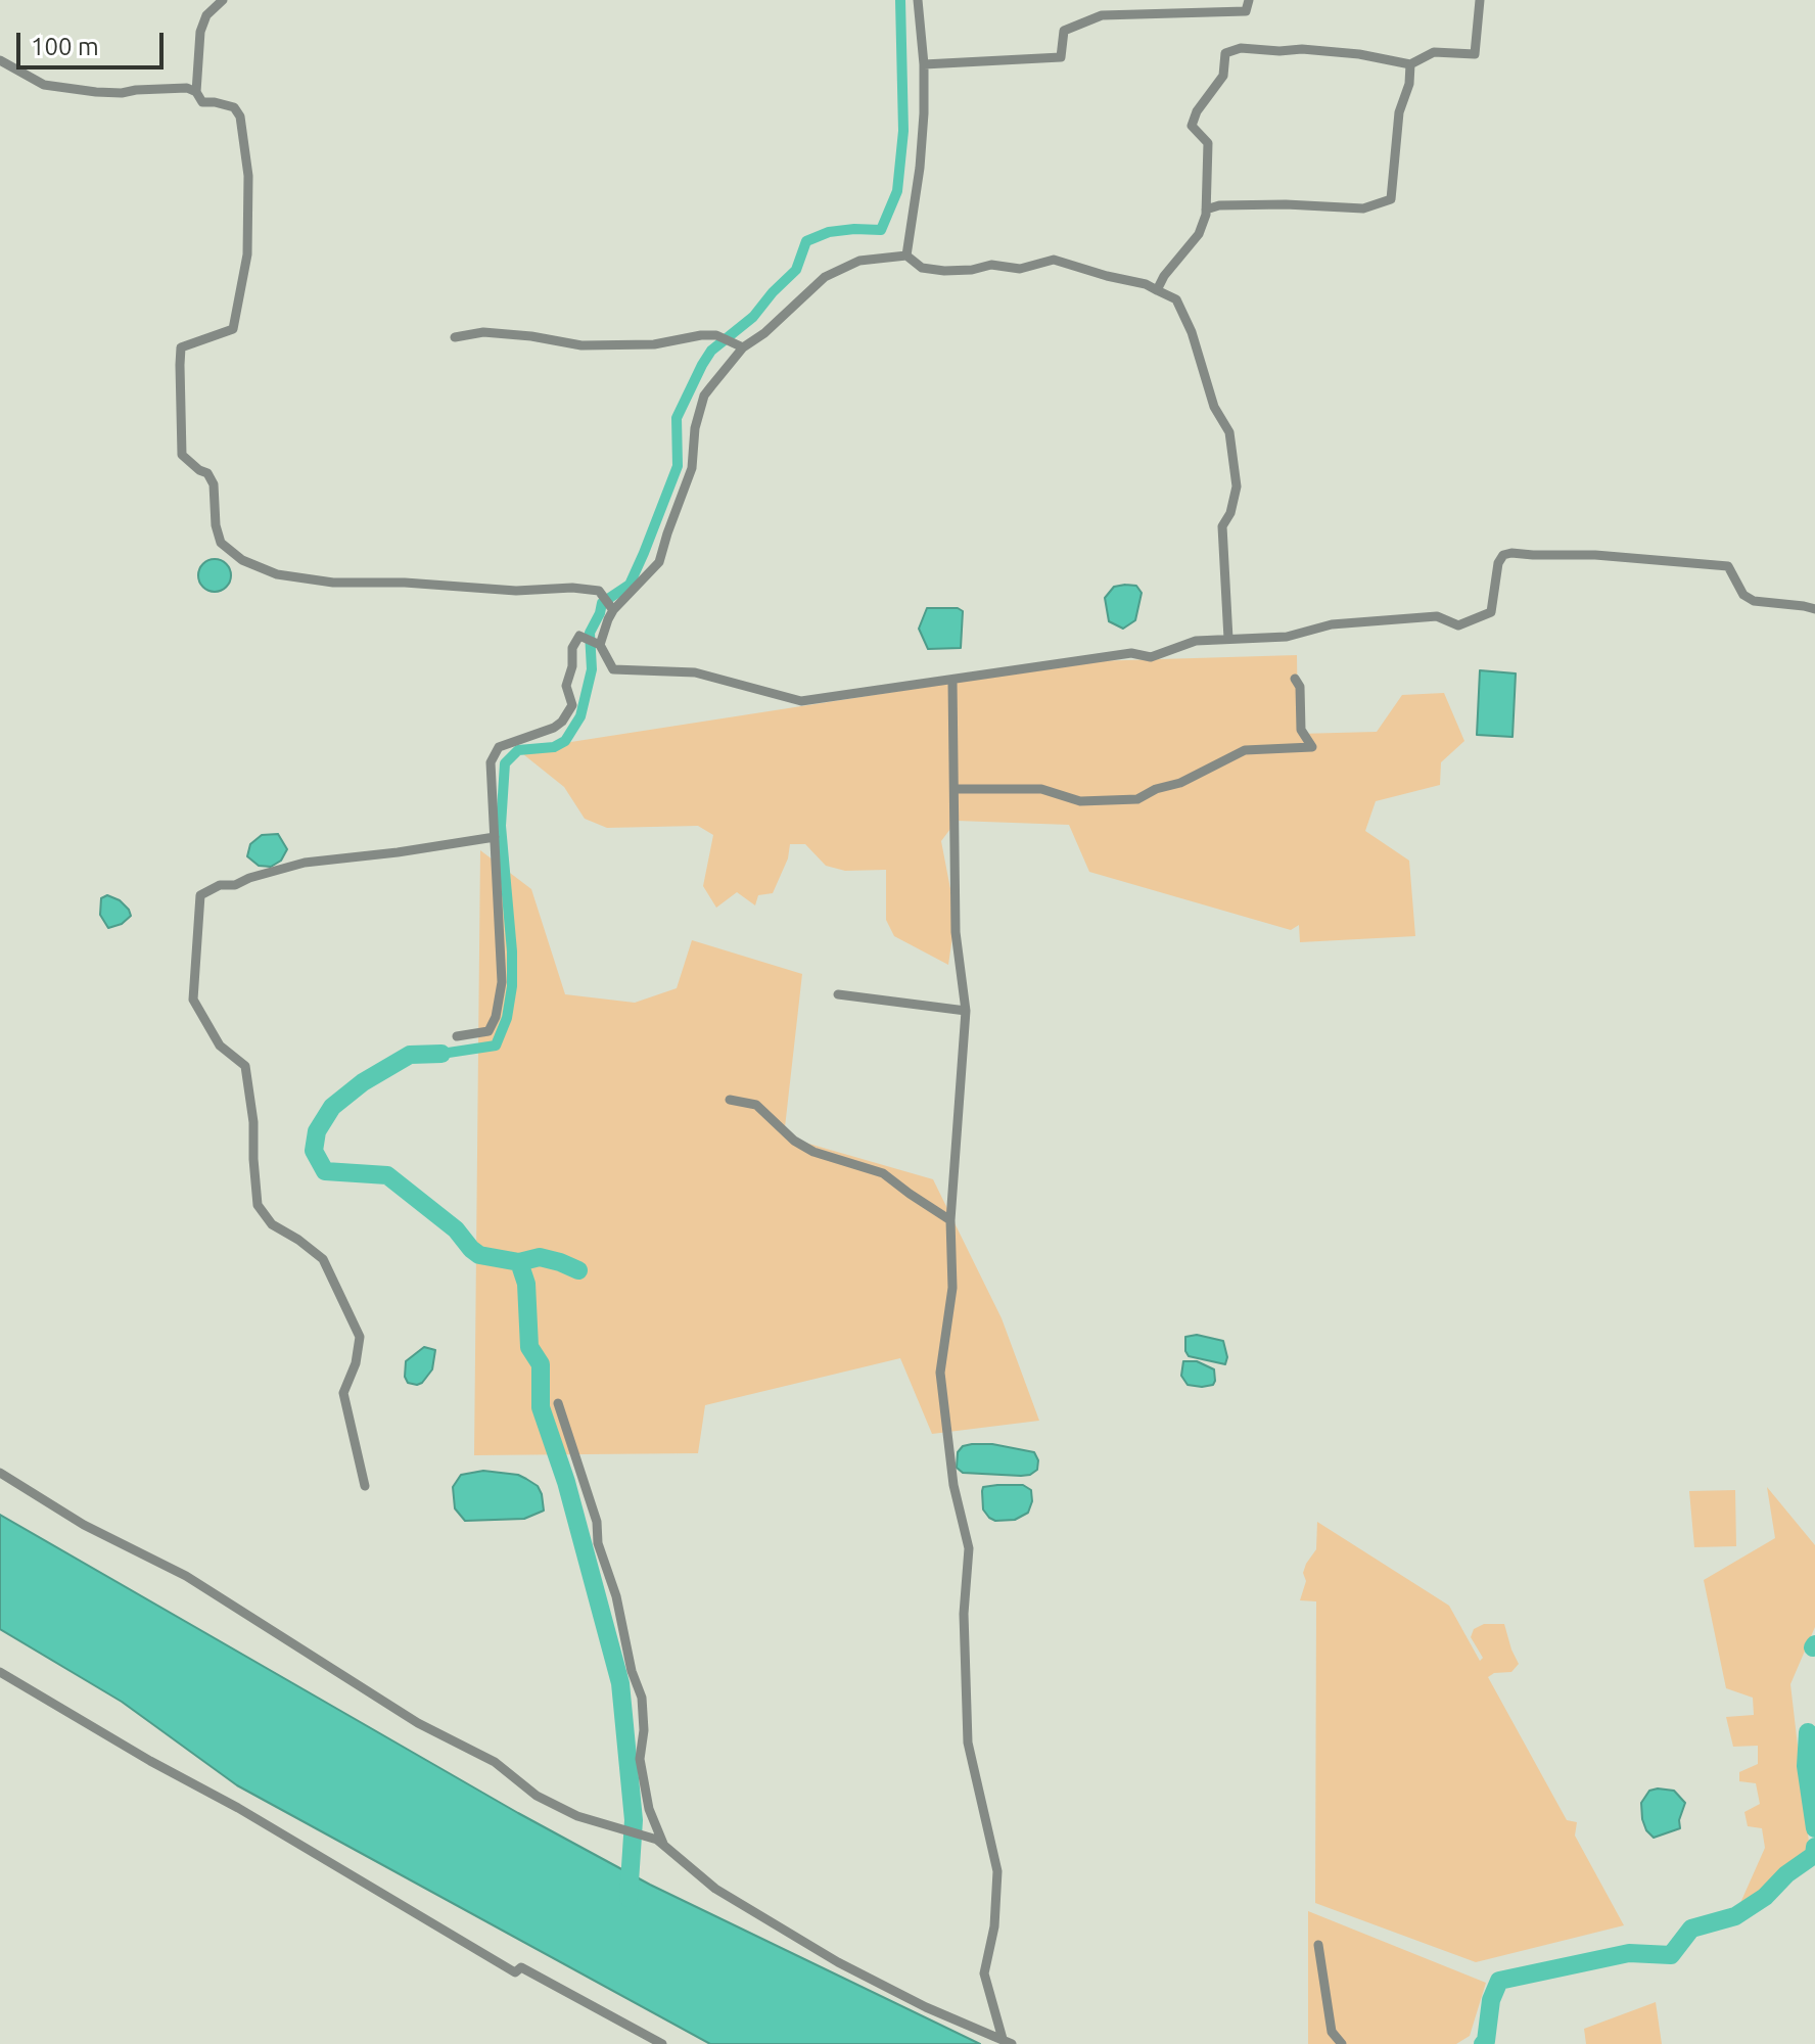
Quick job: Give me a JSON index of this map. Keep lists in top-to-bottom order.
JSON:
{
  "scale_bar": "100 m"
}
